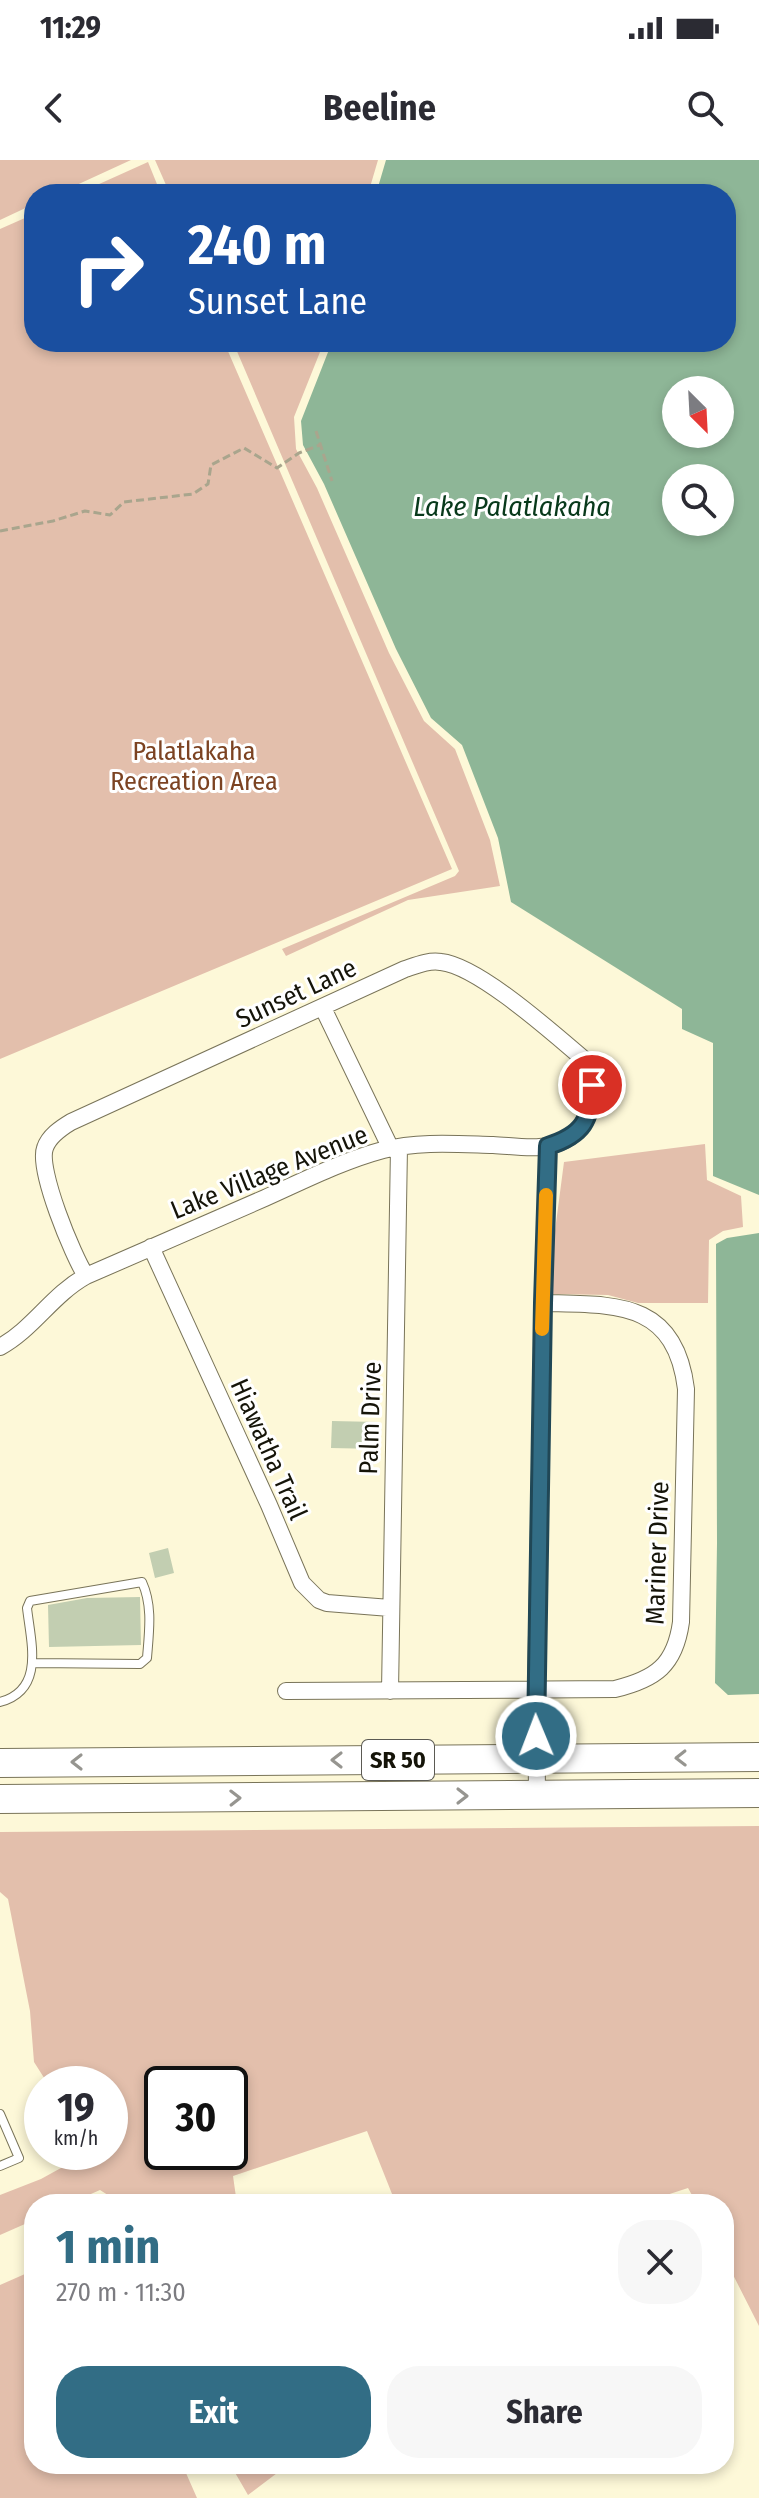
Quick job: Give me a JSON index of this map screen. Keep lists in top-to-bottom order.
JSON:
{
  "streets": {
    "highway": ["SR 50"],
    "street": [
      "Sunset Lane",
      "Lake Village Avenue",
      "Palm Drive",
      "Hiawatha Trail",
      "Mariner Drive"
    ]
  },
  "crossings": [
    ["Sunset Lane", "Lake Village Avenue"],
    ["Sunset Lane", "Palm Drive"],
    ["Lake Village Avenue", "Palm Drive"],
    ["Lake Village Avenue", "Hiawatha Trail"],
    ["Palm Drive", "Hiawatha Trail"],
    ["Palm Drive", "Mariner Drive"]
  ],
  "water": ["Lake Palatlakaha"],
  "parks": ["Palatlakaha Recreation Area"],
  "north": "bottom right",
  "page": {
    "status": "11:29",
    "header": "Beeline",
    "turn": ["240 m", "Sunset Lane"],
    "speed": "19 km/h",
    "limit": "30",
    "heading": ["1 min", "270 m · 11:30"],
    "buttons": ["Exit", "Share"]
  }
}
